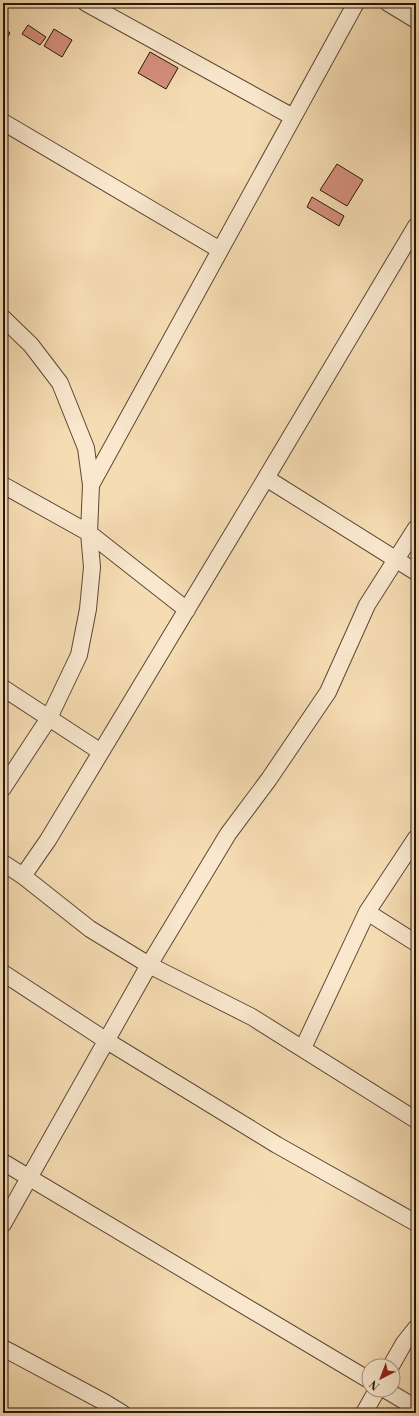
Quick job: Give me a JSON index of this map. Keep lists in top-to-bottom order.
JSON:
{
  "north": "bottom left"
}
